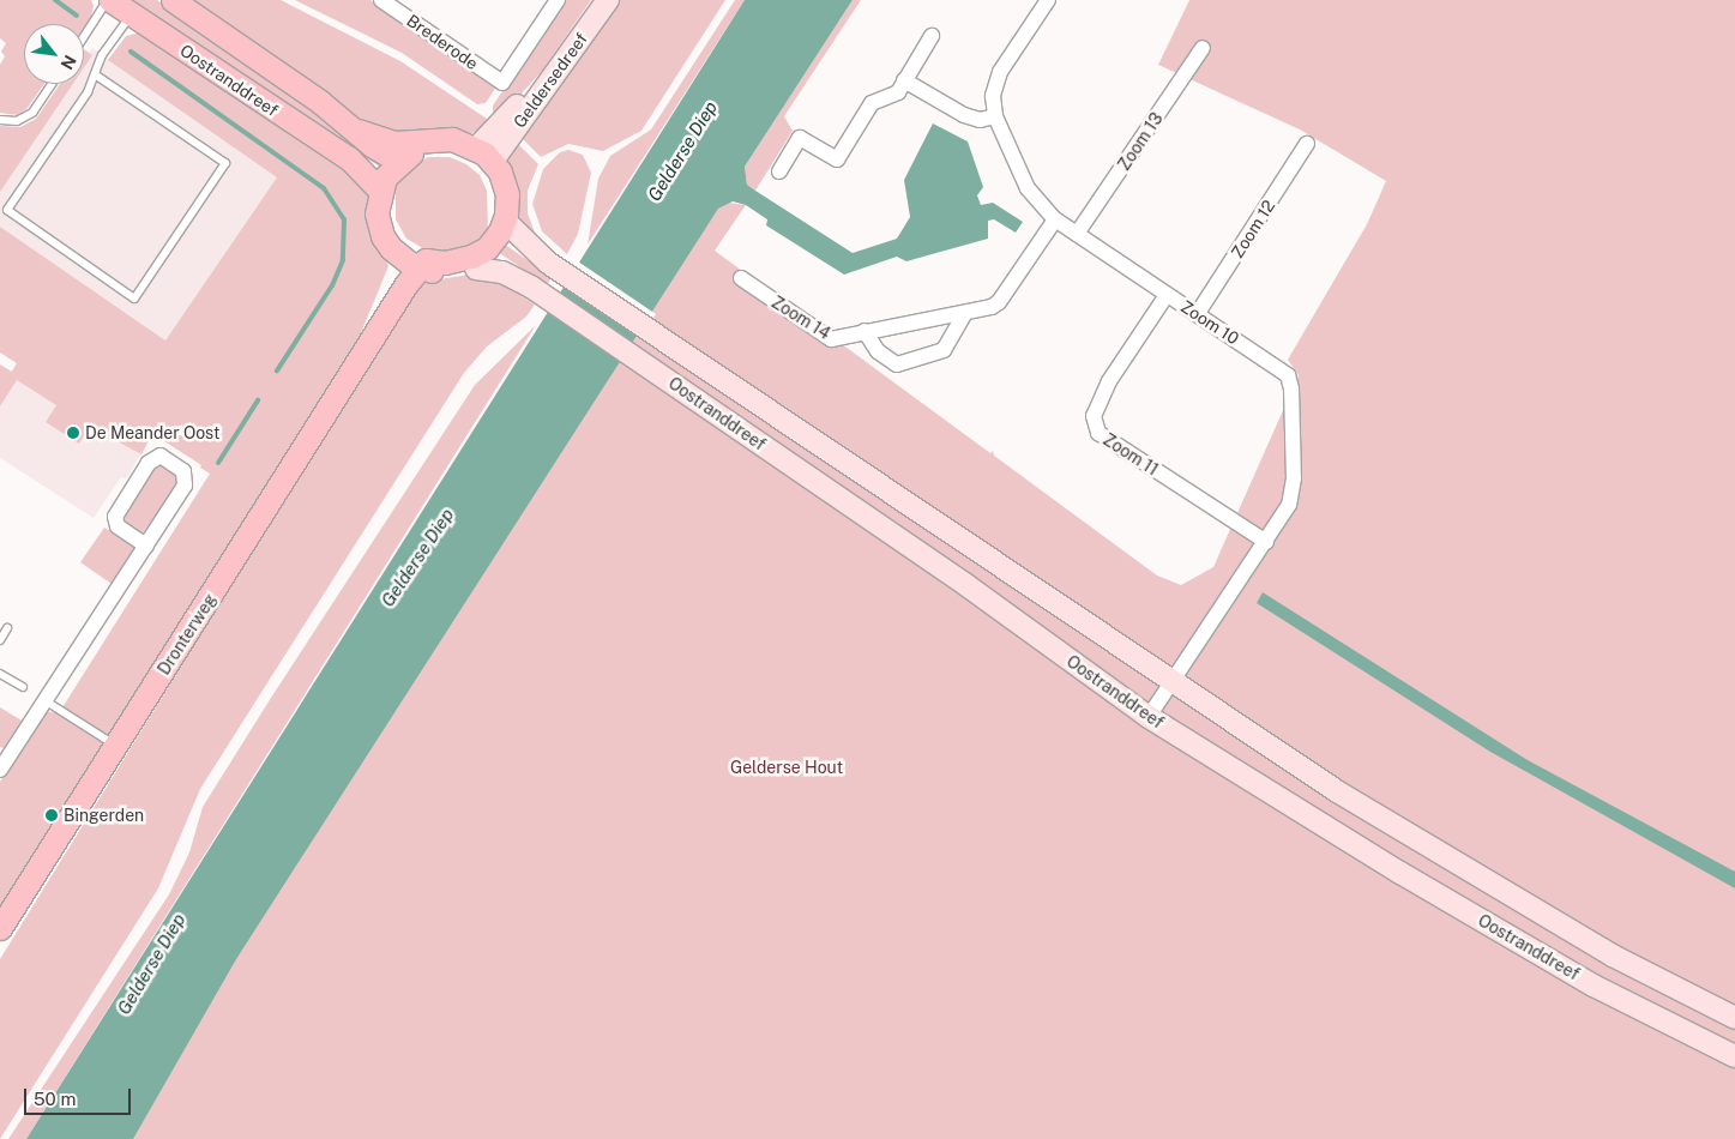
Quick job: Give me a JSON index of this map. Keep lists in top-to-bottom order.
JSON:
{
  "streets": {
    "main road": ["Oostranddreef", "Geldersedreef", "Dronterweg"],
    "street": [
      "Brederode",
      "Zoom 13",
      "Zoom 12",
      "Zoom 14",
      "Zoom 10",
      "Zoom 11"
    ]
  },
  "crossings": [
    ["Oostranddreef", "Geldersedreef"],
    ["Oostranddreef", "Zoom 10"],
    ["Oostranddreef", "Dronterweg"],
    ["Geldersedreef", "Dronterweg"],
    ["Zoom 13", "Zoom 10"],
    ["Zoom 12", "Zoom 10"],
    ["Zoom 14", "Zoom 10"],
    ["Zoom 10", "Zoom 11"]
  ],
  "water": ["Gelderse Diep"],
  "parks": ["Gelderse Hout"],
  "places": ["De Meander Oost", "Bingerden"],
  "scale_bar": "50 m",
  "north": "bottom right"
}
